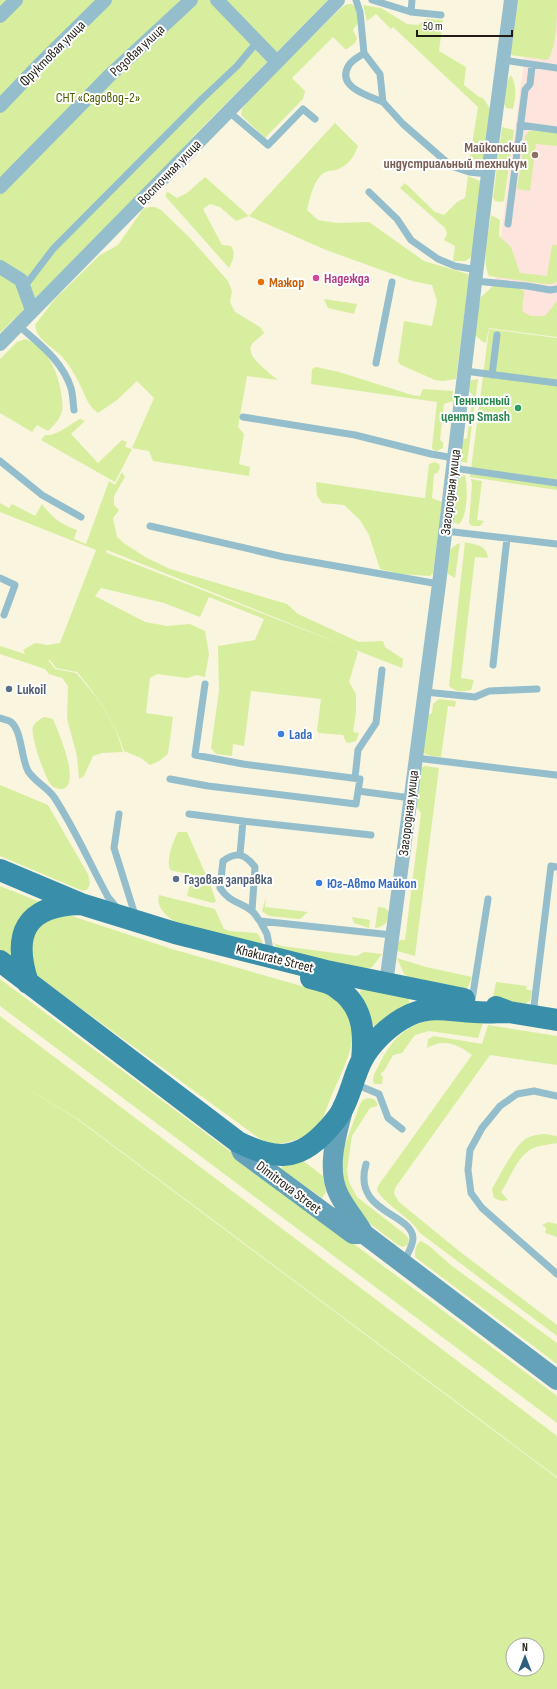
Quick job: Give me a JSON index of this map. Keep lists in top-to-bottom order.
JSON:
{
  "streets": {
    "main road": ["Khakurate Street", "Dimitrova Street"],
    "street": [
      "Розовая улица",
      "Фруктовая улица",
      "Восточная улица",
      "Загородная улица"
    ]
  },
  "crossings": [
    ["Загородная улица", "Khakurate Street"]
  ],
  "parks": ["СНТ «Садовод-2»"],
  "places": [
    "Майкопский индустриальный техникум",
    "Надежда",
    "Мажор",
    "Теннисный центр Smash",
    "Lukoil",
    "Lada",
    "Газовая заправка",
    "Юг-Авто Майкоп"
  ],
  "scale_bar": "50 m",
  "north": "top"
}
